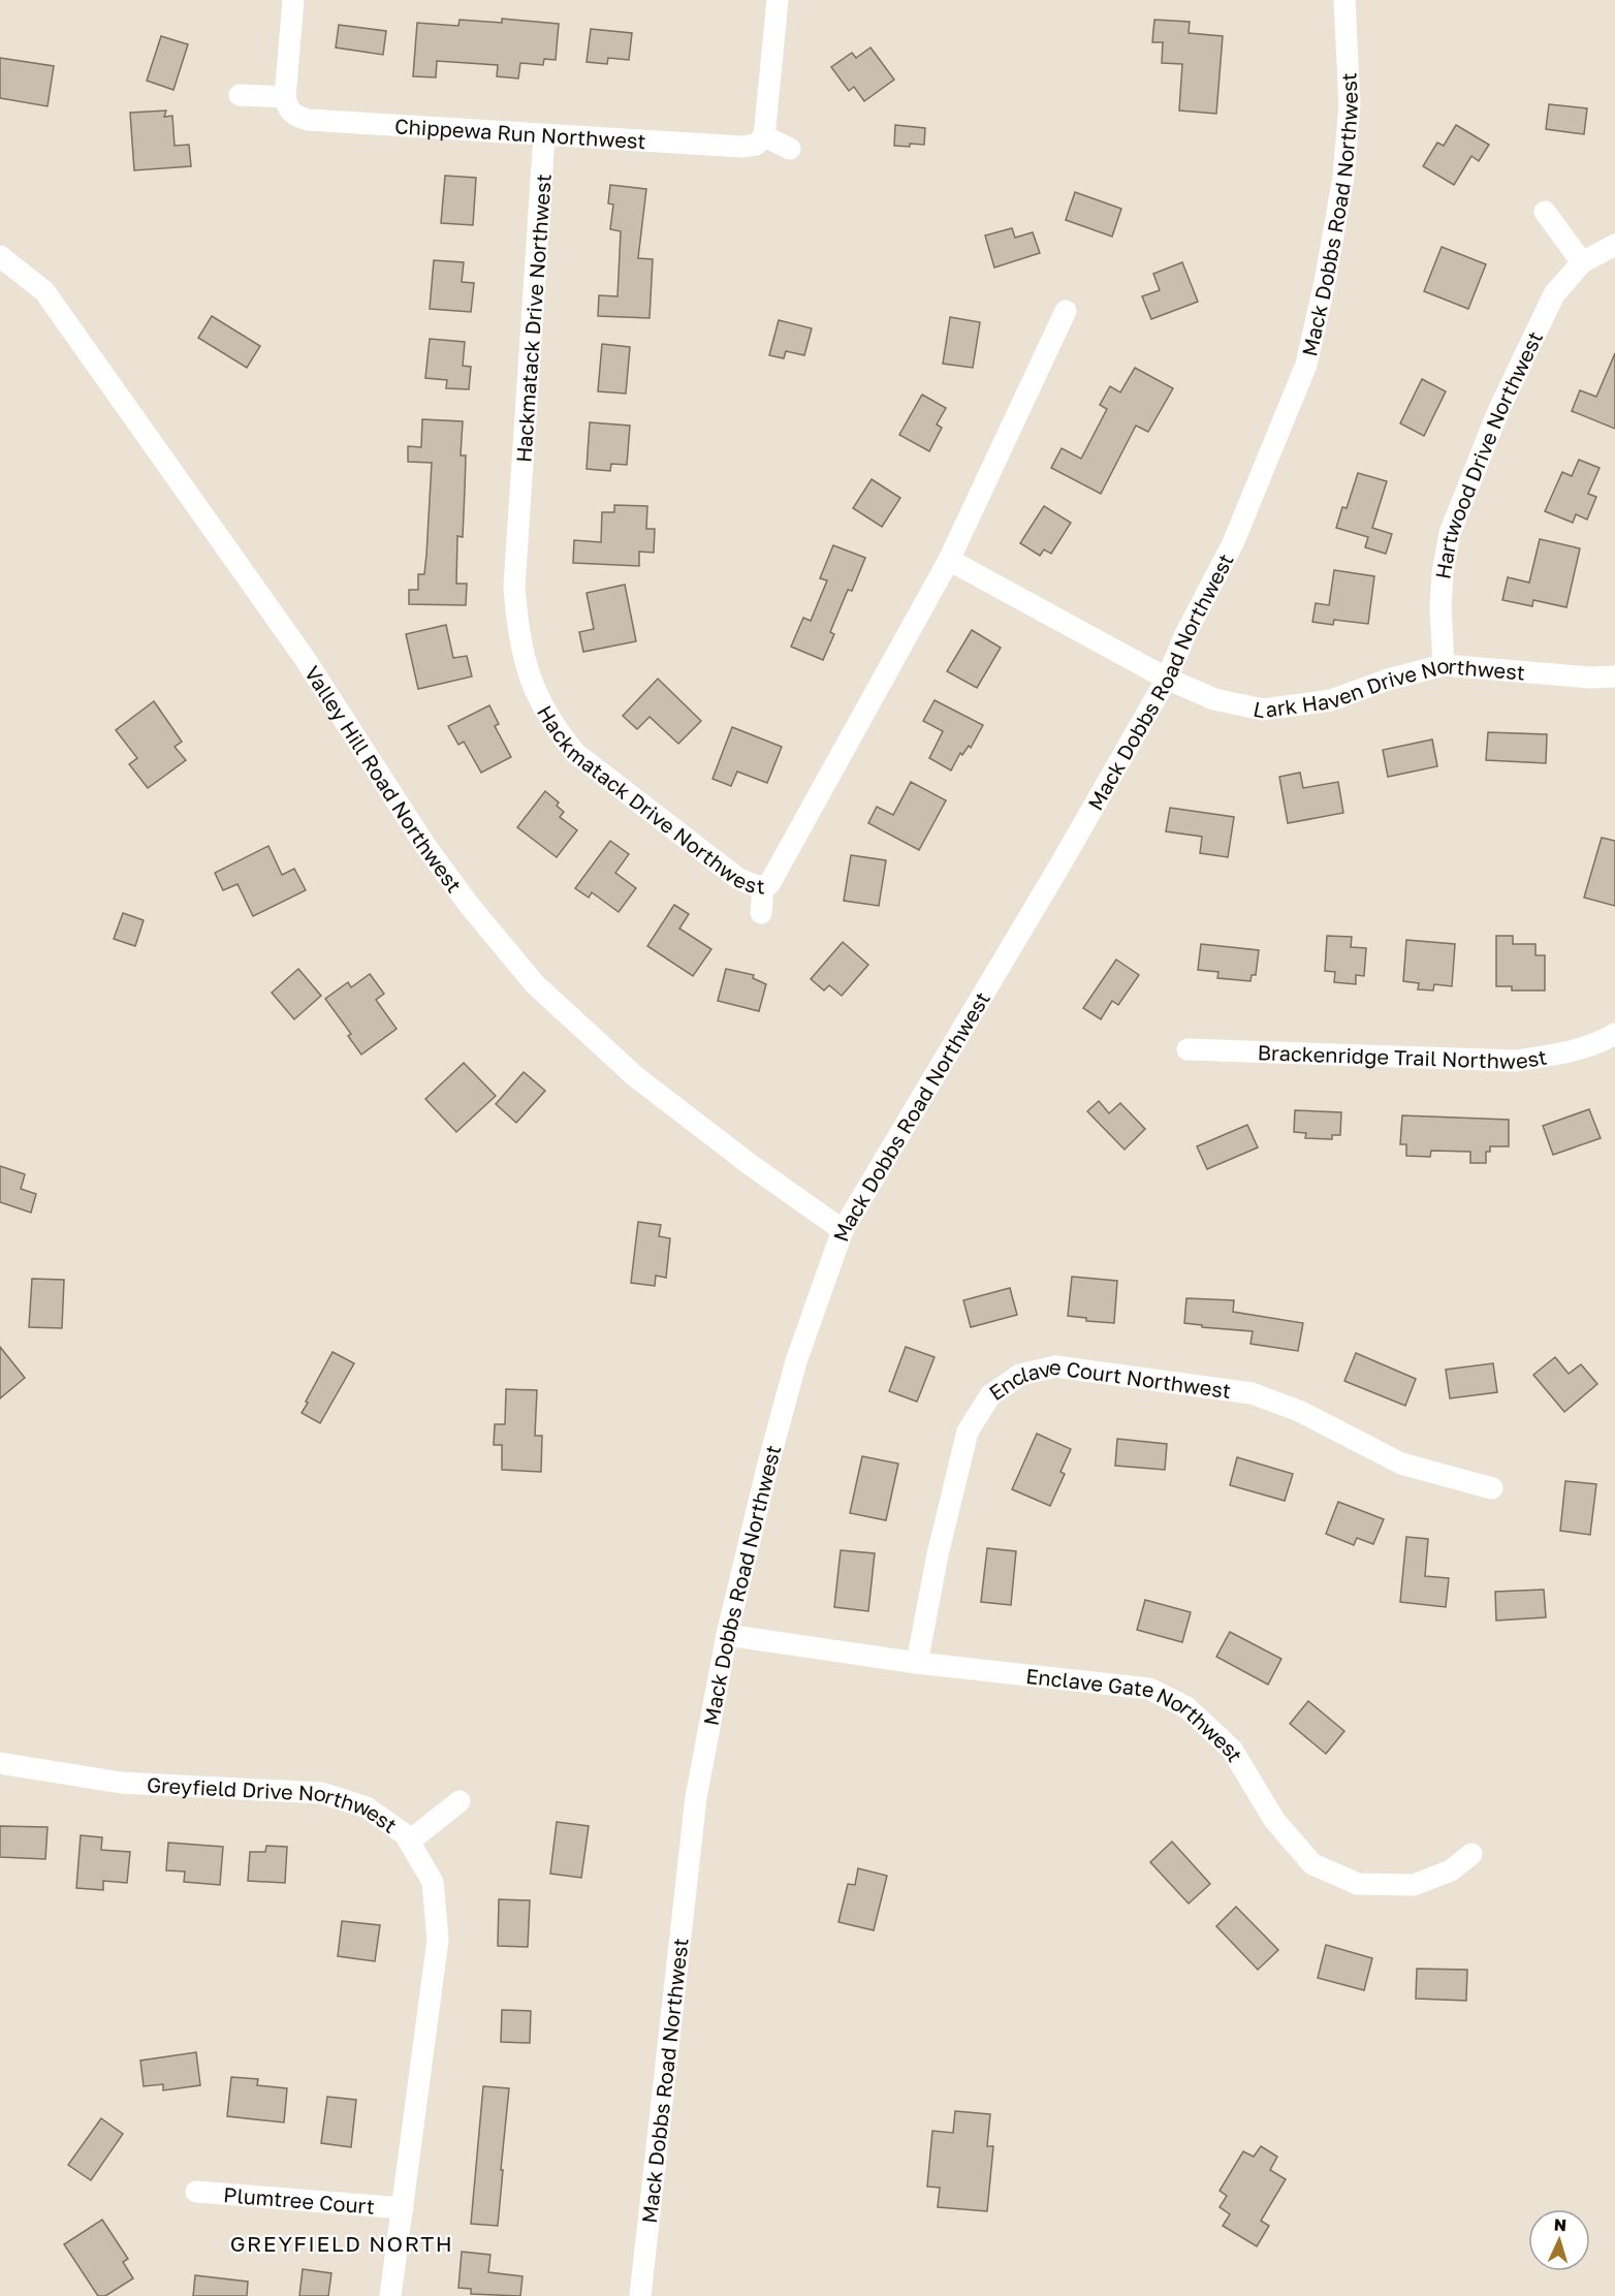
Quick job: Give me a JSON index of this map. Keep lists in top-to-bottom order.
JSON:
{
  "streets": {
    "street": [
      "Chippewa Run Northwest",
      "Mack Dobbs Road Northwest",
      "Hackmatack Drive Northwest",
      "Hartwood Drive Northwest",
      "Lark Haven Drive Northwest",
      "Valley Hill Road Northwest",
      "Brackenridge Trail Northwest",
      "Enclave Court Northwest",
      "Enclave Gate Northwest",
      "Greyfield Drive Northwest",
      "Plumtree Court"
    ]
  },
  "crossings": [
    ["Chippewa Run Northwest", "Hackmatack Drive Northwest"],
    ["Mack Dobbs Road Northwest", "Lark Haven Drive Northwest"],
    ["Mack Dobbs Road Northwest", "Valley Hill Road Northwest"],
    ["Mack Dobbs Road Northwest", "Enclave Gate Northwest"],
    ["Hackmatack Drive Northwest", "Lark Haven Drive Northwest"],
    ["Hartwood Drive Northwest", "Lark Haven Drive Northwest"],
    ["Enclave Court Northwest", "Enclave Gate Northwest"],
    ["Greyfield Drive Northwest", "Plumtree Court"]
  ],
  "districts": ["GREYFIELD NORTH"],
  "north": "top"
}
